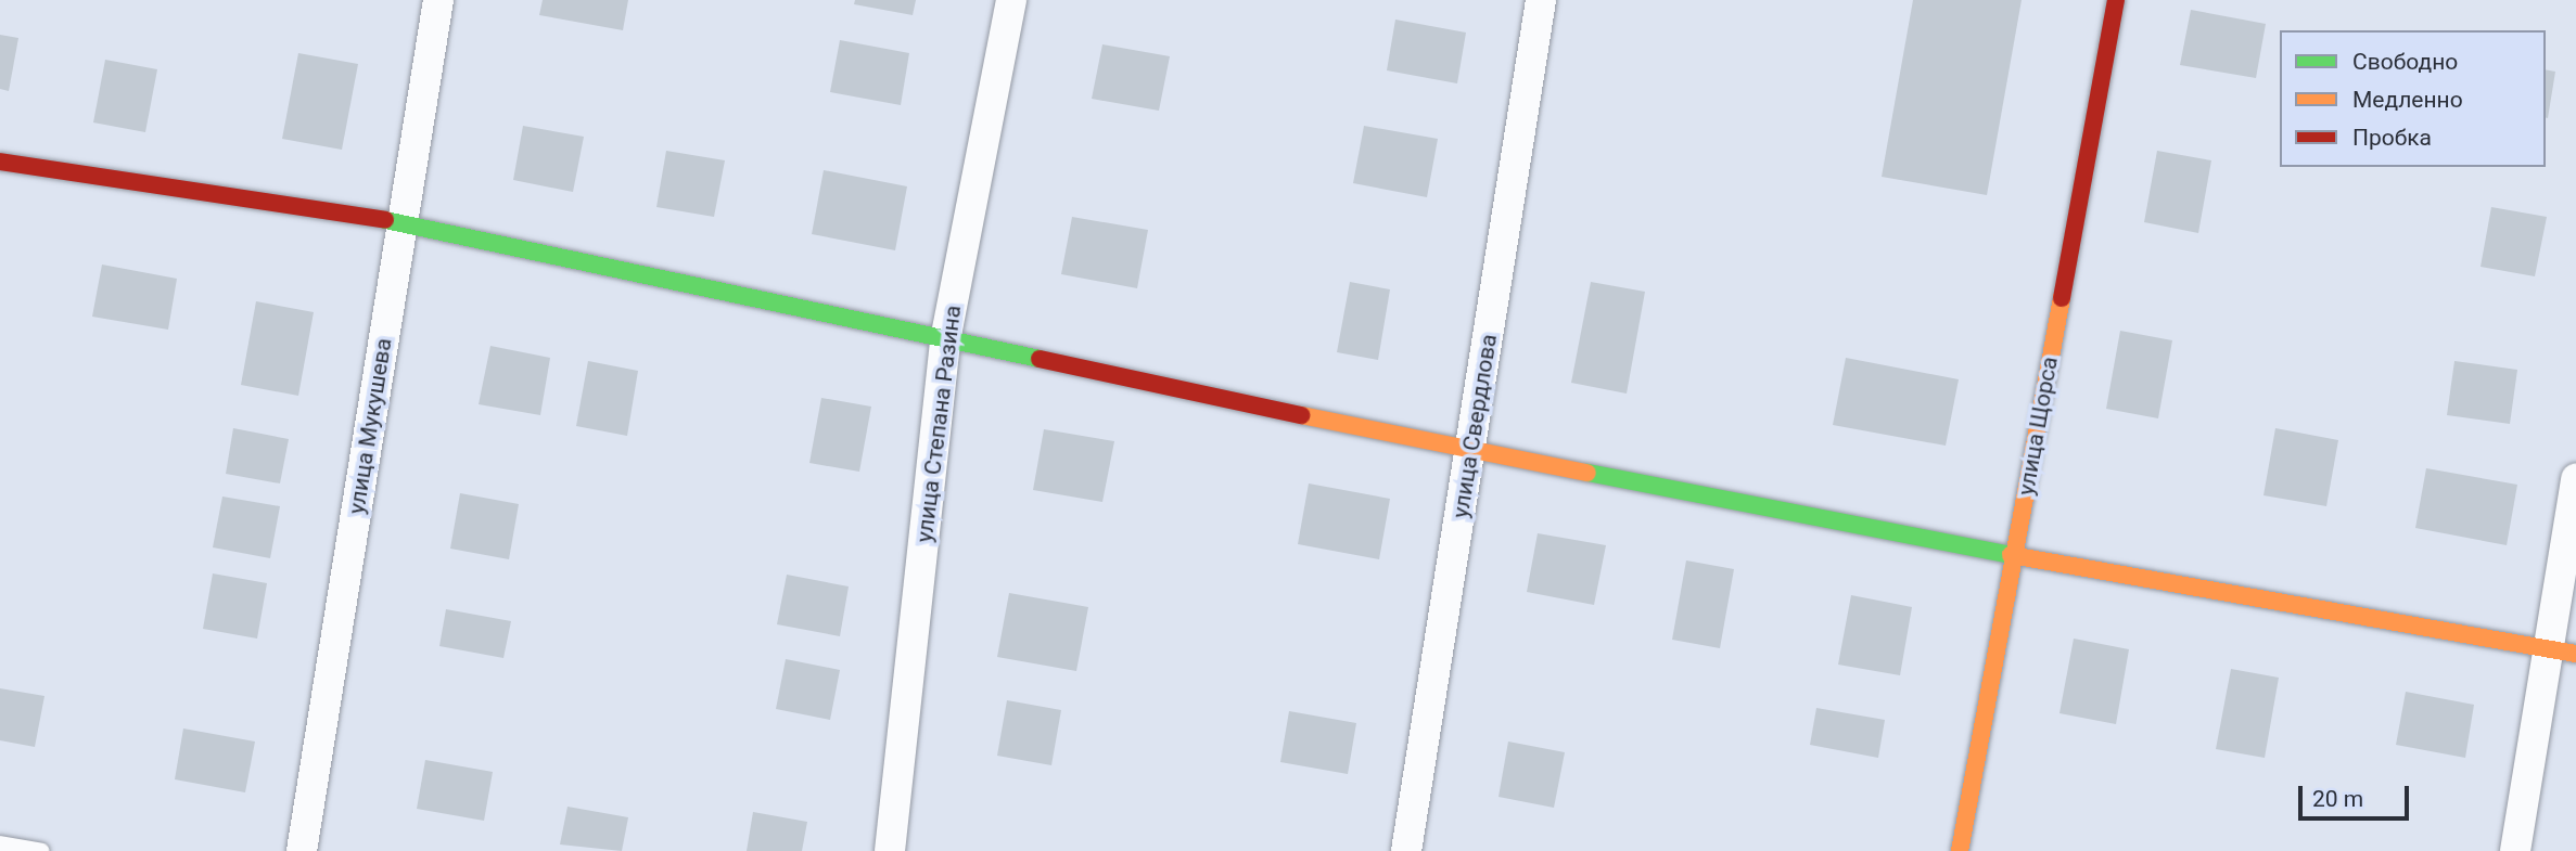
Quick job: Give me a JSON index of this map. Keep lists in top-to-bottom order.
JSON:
{
  "streets": {
    "street": [
      "улица Степана Разина",
      "улица Мукушева",
      "улица Свердлова",
      "улица Щорса"
    ]
  },
  "legend": ["Свободно", "Медленно", "Пробка"],
  "scale_bar": "20 m"
}
